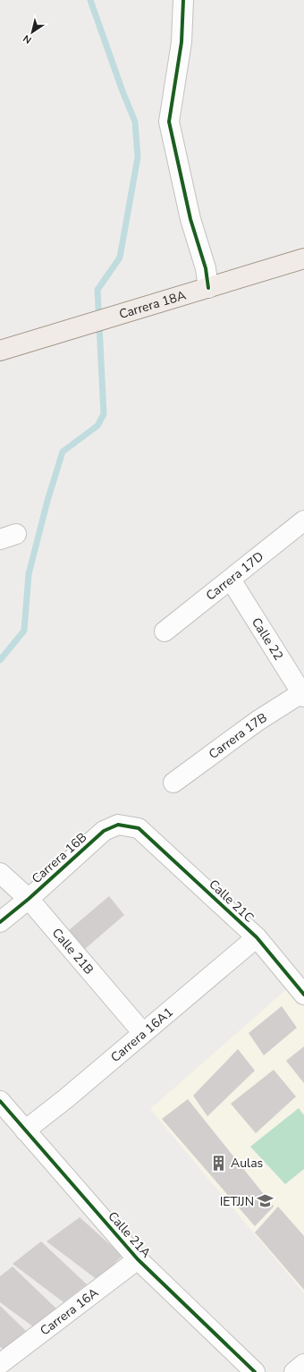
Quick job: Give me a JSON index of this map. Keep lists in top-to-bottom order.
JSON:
{
  "streets": {
    "main road": ["Carrera 18A"],
    "street": [
      "Carrera 17D",
      "Calle 22",
      "Carrera 17B",
      "Carrera 16B",
      "Calle 21C",
      "Calle 21B",
      "Carrera 16A1",
      "Calle 21A",
      "Carrera 16A"
    ]
  },
  "crossings": [
    ["Carrera 17D", "Calle 22"],
    ["Calle 22", "Carrera 17B"],
    ["Carrera 16B", "Calle 21C"],
    ["Carrera 16B", "Calle 21B"],
    ["Calle 21C", "Carrera 16A1"],
    ["Calle 21B", "Carrera 16A1"],
    ["Carrera 16A1", "Calle 21A"],
    ["Calle 21A", "Carrera 16A"]
  ],
  "places": {
    "building": ["Aulas"],
    "school or university": ["IETJJN"]
  },
  "north": "bottom left"
}
